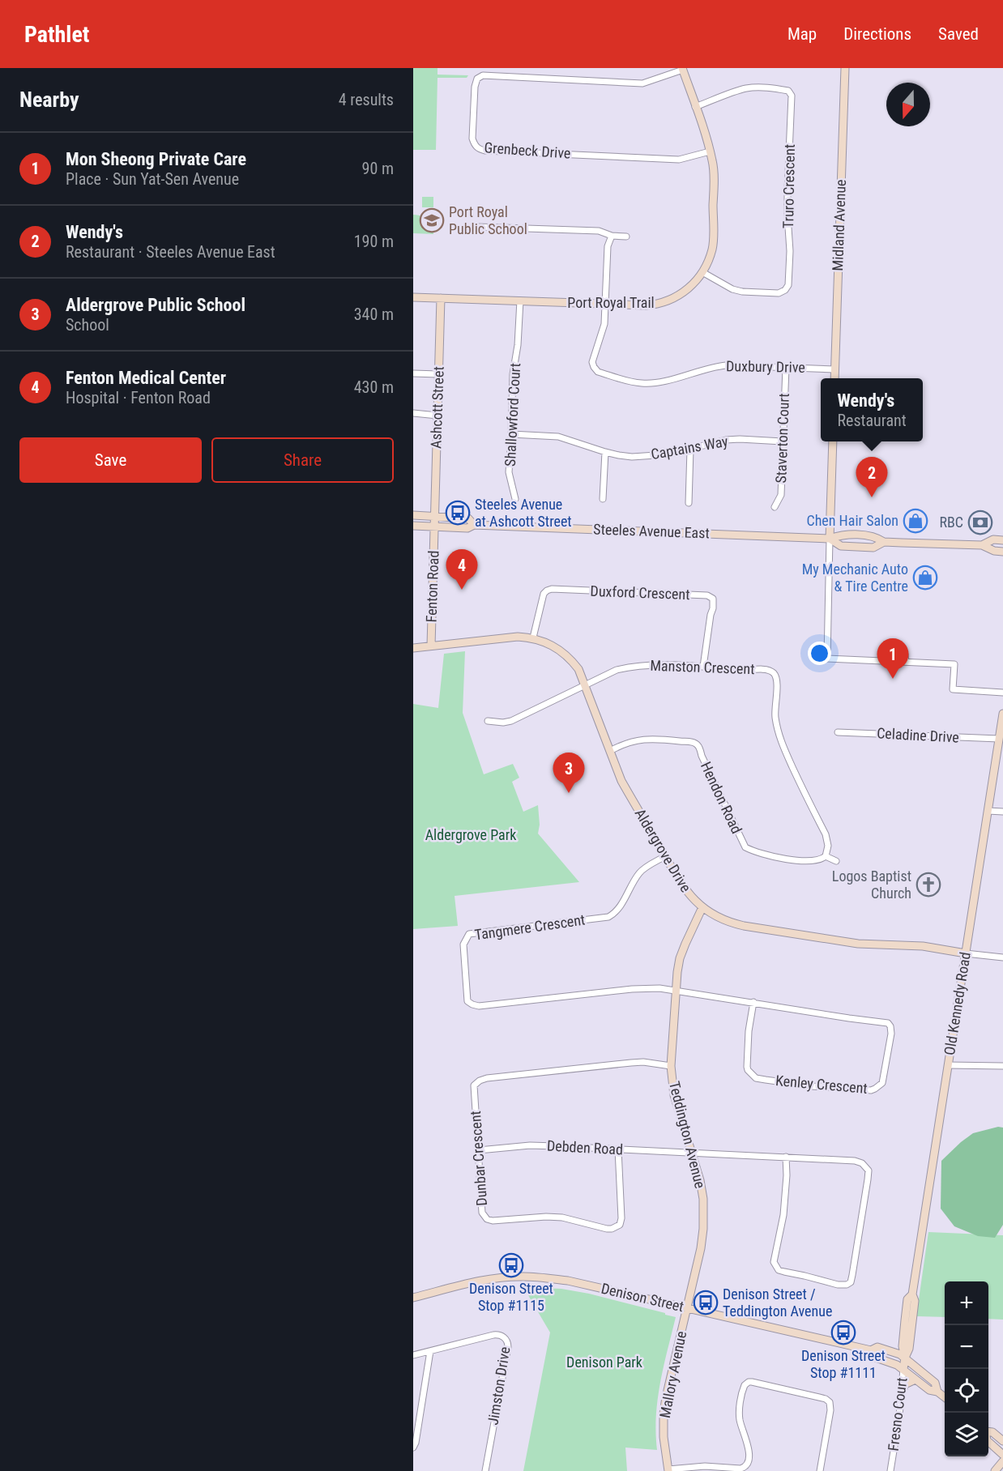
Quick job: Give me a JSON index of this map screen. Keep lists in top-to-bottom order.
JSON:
{
  "streets": {
    "street": [
      "Grenbeck Drive",
      "Truro Crescent",
      "Midland Avenue",
      "Port Royal Trail",
      "Duxbury Drive",
      "Ashcott Street",
      "Shallowford Court",
      "Staverton Court",
      "Captains Way",
      "Steeles Avenue East",
      "Fenton Road",
      "Duxford Crescent",
      "Manston Crescent",
      "Celadine Drive",
      "Hendon Road",
      "Aldergrove Drive",
      "Tangmere Crescent",
      "Old Kennedy Road",
      "Kenley Crescent",
      "Teddington Avenue",
      "Debden Road",
      "Dunbar Crescent",
      "Denison Street",
      "Mallory Avenue",
      "Jimston Drive",
      "Fresno Court"
    ]
  },
  "crossings": [
    ["Grenbeck Drive", "Port Royal Trail"],
    ["Truro Crescent", "Port Royal Trail"],
    ["Midland Avenue", "Duxbury Drive"],
    ["Port Royal Trail", "Duxbury Drive"],
    ["Port Royal Trail", "Ashcott Street"],
    ["Port Royal Trail", "Shallowford Court"],
    ["Duxbury Drive", "Staverton Court"],
    ["Ashcott Street", "Steeles Avenue East"],
    ["Ashcott Street", "Fenton Road"],
    ["Shallowford Court", "Captains Way"],
    ["Staverton Court", "Captains Way"],
    ["Steeles Avenue East", "Fenton Road"],
    ["Fenton Road", "Aldergrove Drive"],
    ["Duxford Crescent", "Manston Crescent"],
    ["Duxford Crescent", "Aldergrove Drive"],
    ["Manston Crescent", "Hendon Road"],
    ["Manston Crescent", "Aldergrove Drive"],
    ["Celadine Drive", "Old Kennedy Road"],
    ["Hendon Road", "Aldergrove Drive"],
    ["Aldergrove Drive", "Tangmere Crescent"],
    ["Aldergrove Drive", "Old Kennedy Road"],
    ["Aldergrove Drive", "Teddington Avenue"],
    ["Tangmere Crescent", "Kenley Crescent"],
    ["Tangmere Crescent", "Teddington Avenue"],
    ["Old Kennedy Road", "Denison Street"],
    ["Old Kennedy Road", "Fresno Court"],
    ["Kenley Crescent", "Teddington Avenue"],
    ["Teddington Avenue", "Debden Road"],
    ["Teddington Avenue", "Dunbar Crescent"],
    ["Teddington Avenue", "Denison Street"],
    ["Teddington Avenue", "Mallory Avenue"],
    ["Debden Road", "Dunbar Crescent"],
    ["Denison Street", "Mallory Avenue"],
    ["Denison Street", "Fresno Court"]
  ],
  "parks": ["Aldergrove Park", "Denison Park"],
  "places": {
    "school or university": ["Port Royal Public School"],
    "bus stop": [
      "Steeles Avenue at Ashcott Street",
      "Denison Street Stop #1115",
      "Denison Street / Teddington Avenue",
      "Denison Street Stop #1111"
    ],
    "shop": ["Chen Hair Salon", "My Mechanic Auto & Tire Centre"],
    "bank": ["RBC"],
    "church": ["Logos Baptist Church"]
  },
  "north": "bottom",
  "page": {
    "header": "Pathlet",
    "nav": ["Map", "Directions", "Saved"],
    "heading": ["Nearby", "4 results"],
    "list": [
      {
        "mark": "1",
        "name": "Mon Sheong Private Care",
        "note": "Place · Sun Yat-Sen Avenue",
        "value": "90 m"
      },
      {
        "mark": "2",
        "name": "Wendy's",
        "note": "Restaurant · Steeles Avenue East",
        "value": "190 m"
      },
      {
        "mark": "3",
        "name": "Aldergrove Public School",
        "note": "School",
        "value": "340 m"
      },
      {
        "mark": "4",
        "name": "Fenton Medical Center",
        "note": "Hospital · Fenton Road",
        "value": "430 m"
      }
    ],
    "popup": ["Wendy's", "Restaurant"],
    "buttons": ["Save", "Share"],
    "pins": [
      "2",
      "4",
      "1",
      "3"
    ],
    "map_buttons": ["+", "−"]
  }
}
